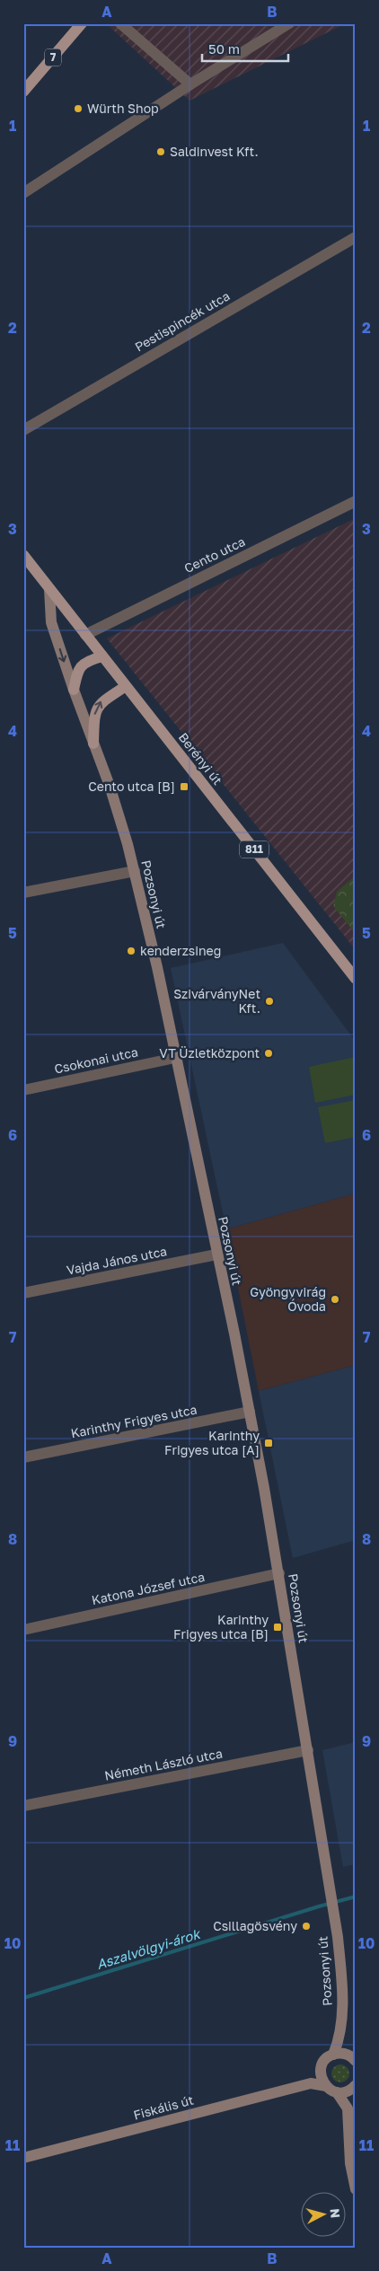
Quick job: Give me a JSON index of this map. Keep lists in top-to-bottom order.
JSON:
{
  "streets": {
    "main road": ["7", "Berényi út", "811"],
    "street": [
      "Pestispincék utca",
      "Cento utca",
      "Pozsonyi út",
      "Csokonai utca",
      "Vajda János utca",
      "Karinthy Frigyes utca",
      "Katona József utca",
      "Németh László utca",
      "Fiskális út"
    ]
  },
  "crossings": [
    ["Cento utca", "Berényi út"],
    ["Berényi út", "Pozsonyi út"],
    ["Pozsonyi út", "Csokonai utca"],
    ["Pozsonyi út", "Vajda János utca"],
    ["Pozsonyi út", "Karinthy Frigyes utca"],
    ["Pozsonyi út", "Katona József utca"],
    ["Pozsonyi út", "Németh László utca"]
  ],
  "water": ["Aszalvölgyi-árok"],
  "places": {
    "other": [
      "Würth Shop",
      "Saldinvest Kft.",
      "kenderzsineg",
      "SzivárványNet Kft.",
      "VT Üzletközpont",
      "Gyöngyvirág Óvoda",
      "Csillagösvény"
    ],
    "transit": ["Cento utca [B]", "Karinthy Frigyes utca [A]", "Karinthy Frigyes utca [B]"]
  },
  "scale_bar": "50 m",
  "north": "right",
  "grid": {
    "columns": ["A", "B"],
    "rows": [
      "1",
      "2",
      "3",
      "4",
      "5",
      "6",
      "7",
      "8",
      "9",
      "10",
      "11"
    ]
  }
}
